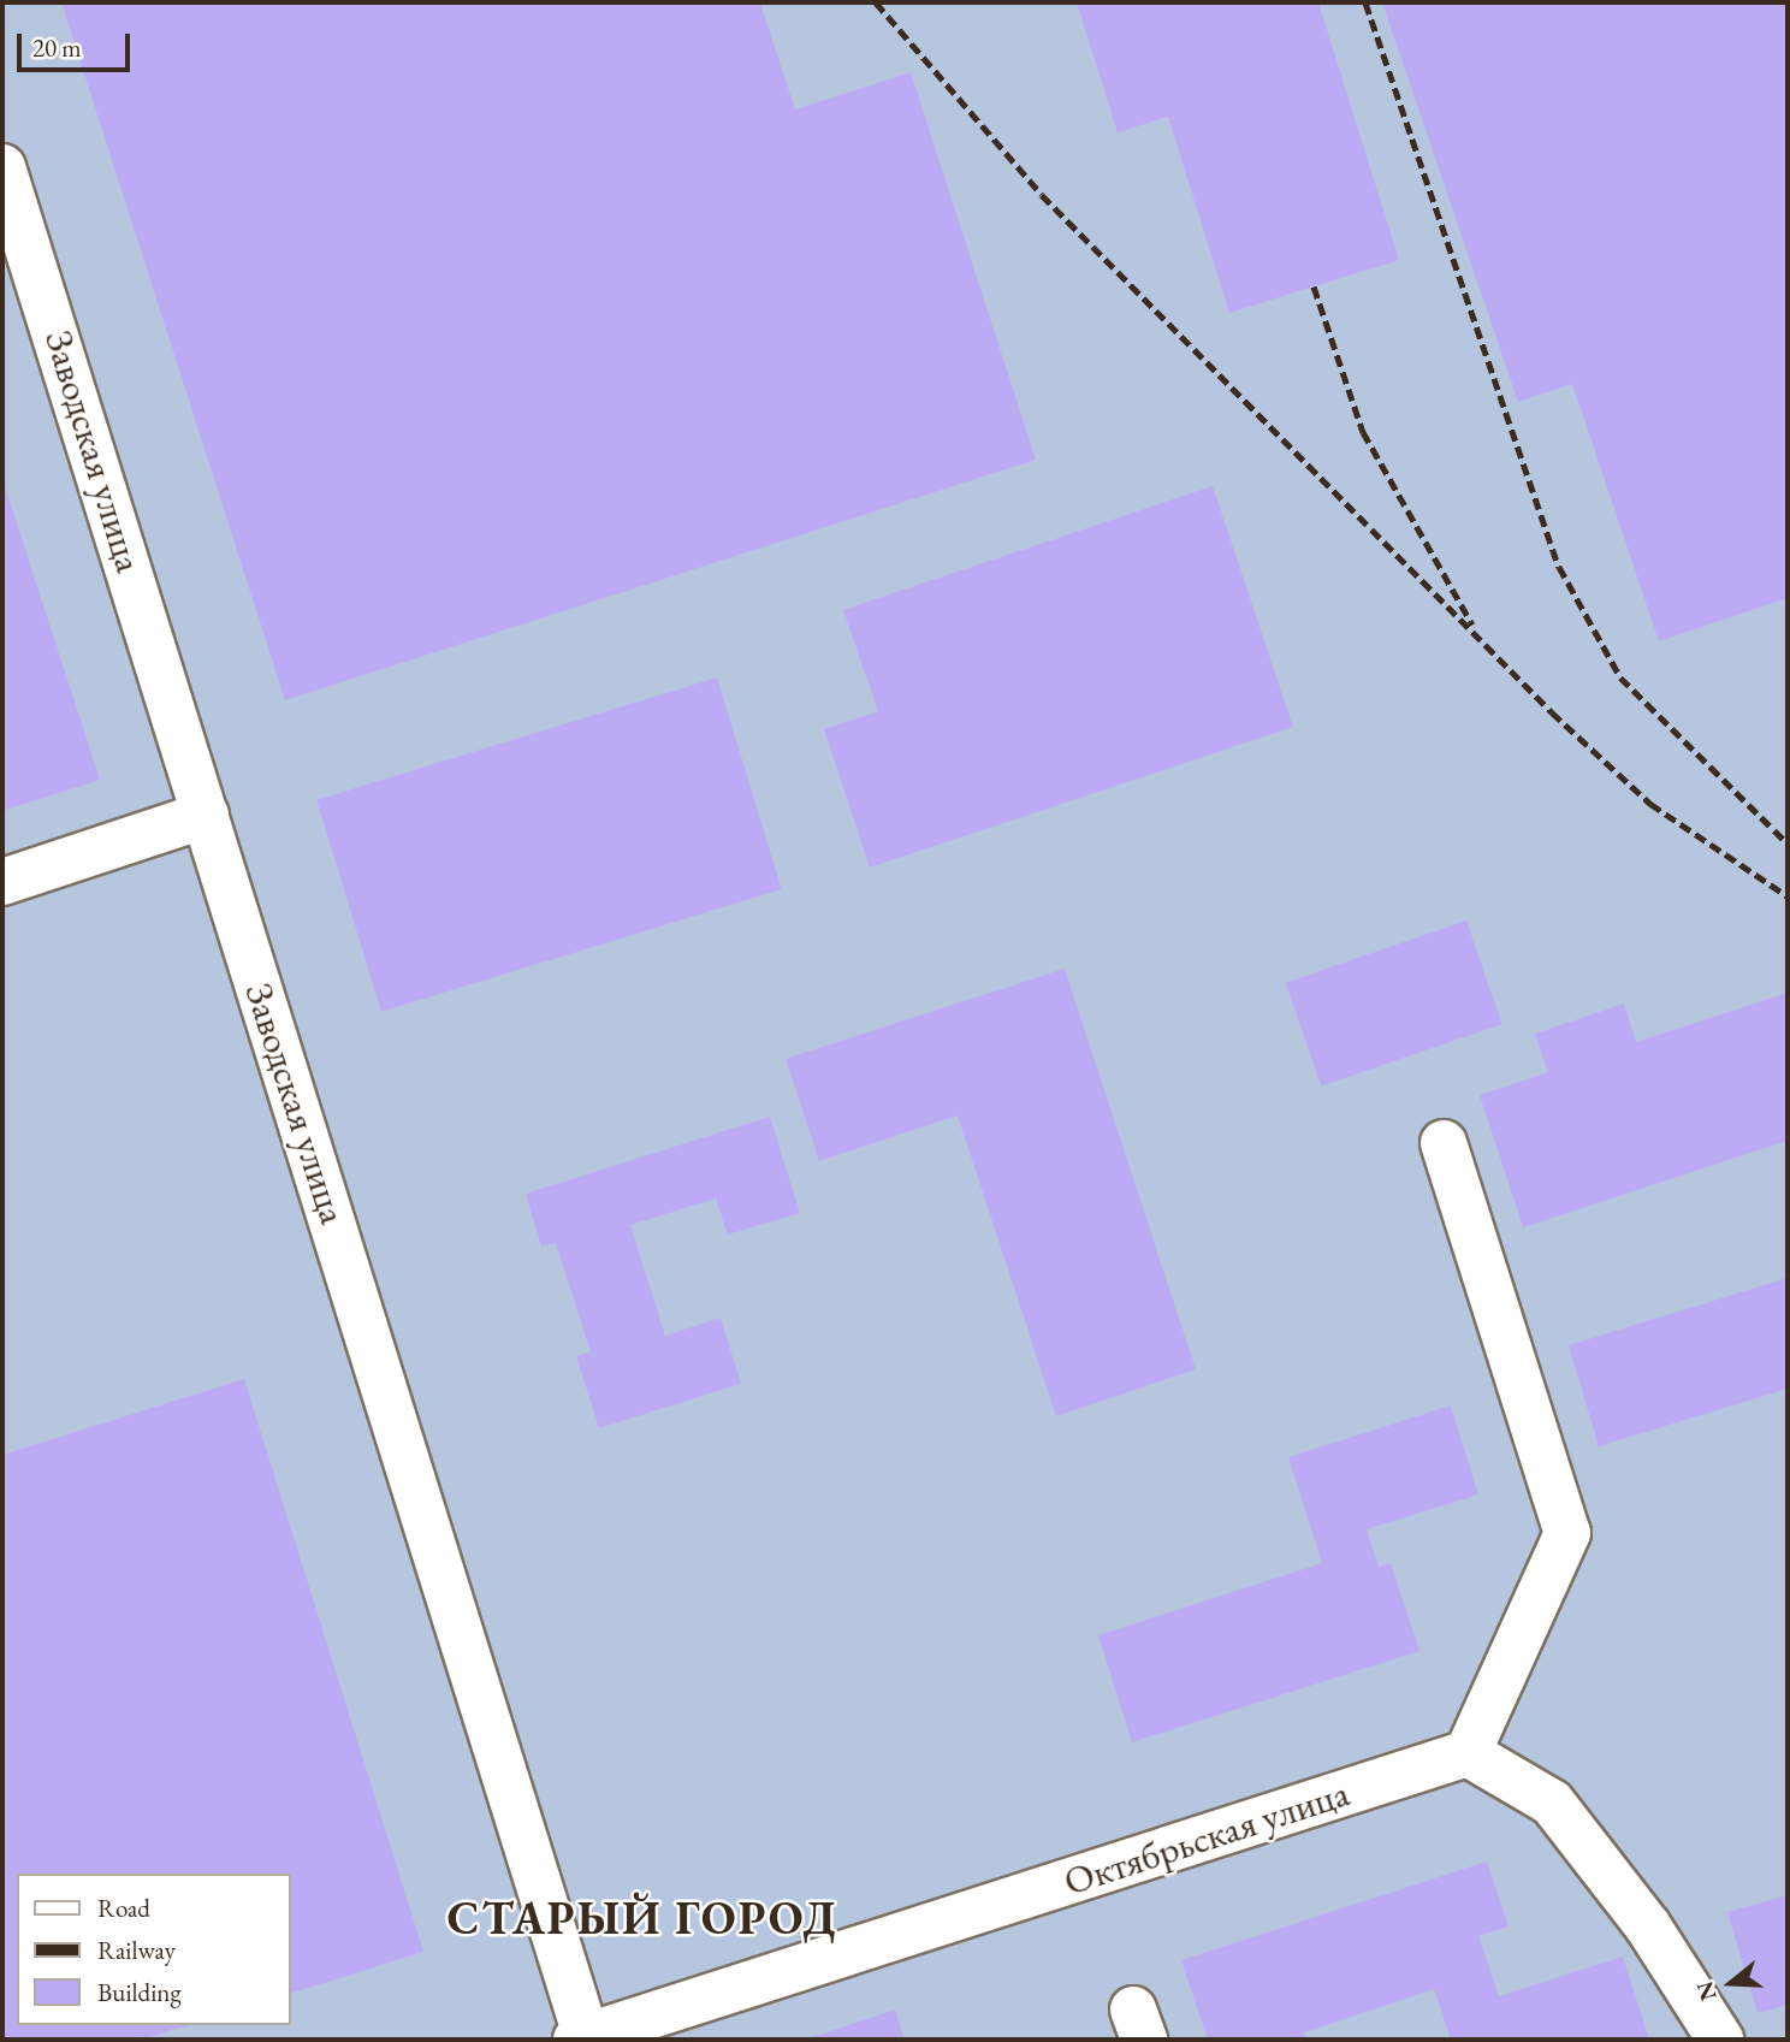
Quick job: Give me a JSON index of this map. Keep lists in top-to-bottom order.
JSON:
{
  "streets": {
    "street": ["Заводская улица", "Октябрьская улица"]
  },
  "crossings": [
    ["Заводская улица", "Октябрьская улица"]
  ],
  "districts": ["СТАРЫЙ ГОРОД"],
  "legend": ["Road", "Railway", "Building"],
  "scale_bar": "20 m",
  "north": "left"
}
